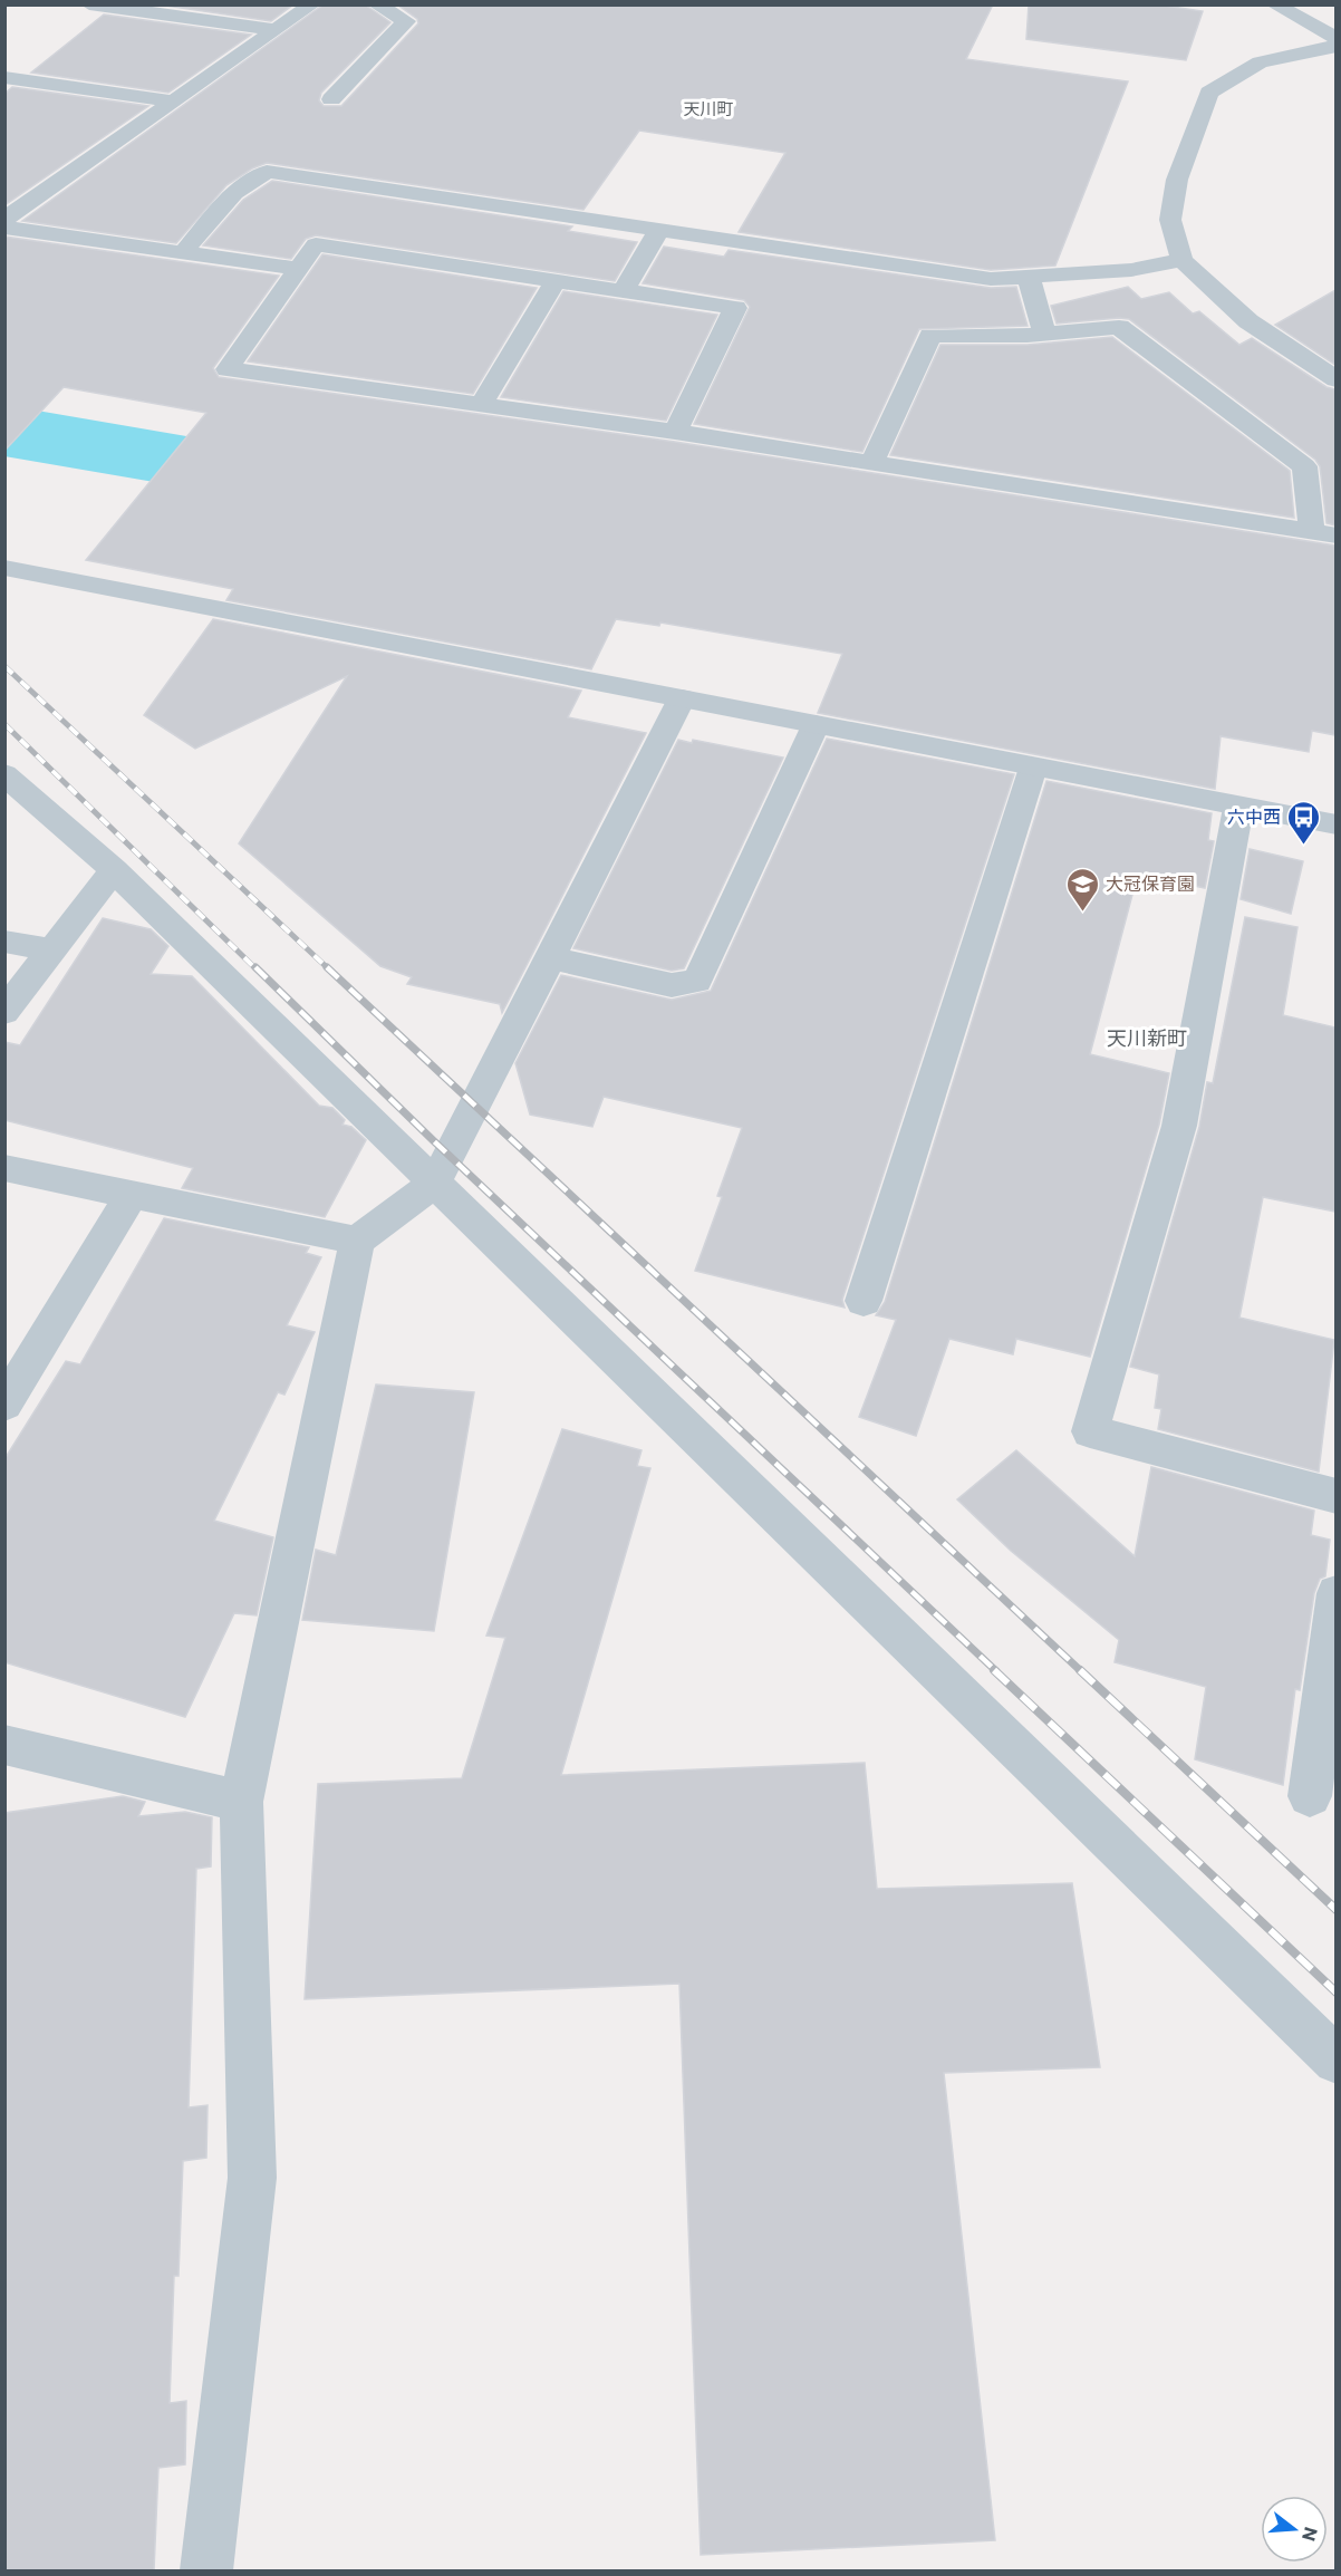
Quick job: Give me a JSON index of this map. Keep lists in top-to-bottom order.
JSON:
{
  "districts": ["天川町", "天川新町"],
  "places": {
    "bus stop": ["六中西"],
    "school or university": ["大冠保育園"]
  },
  "north": "right"
}
